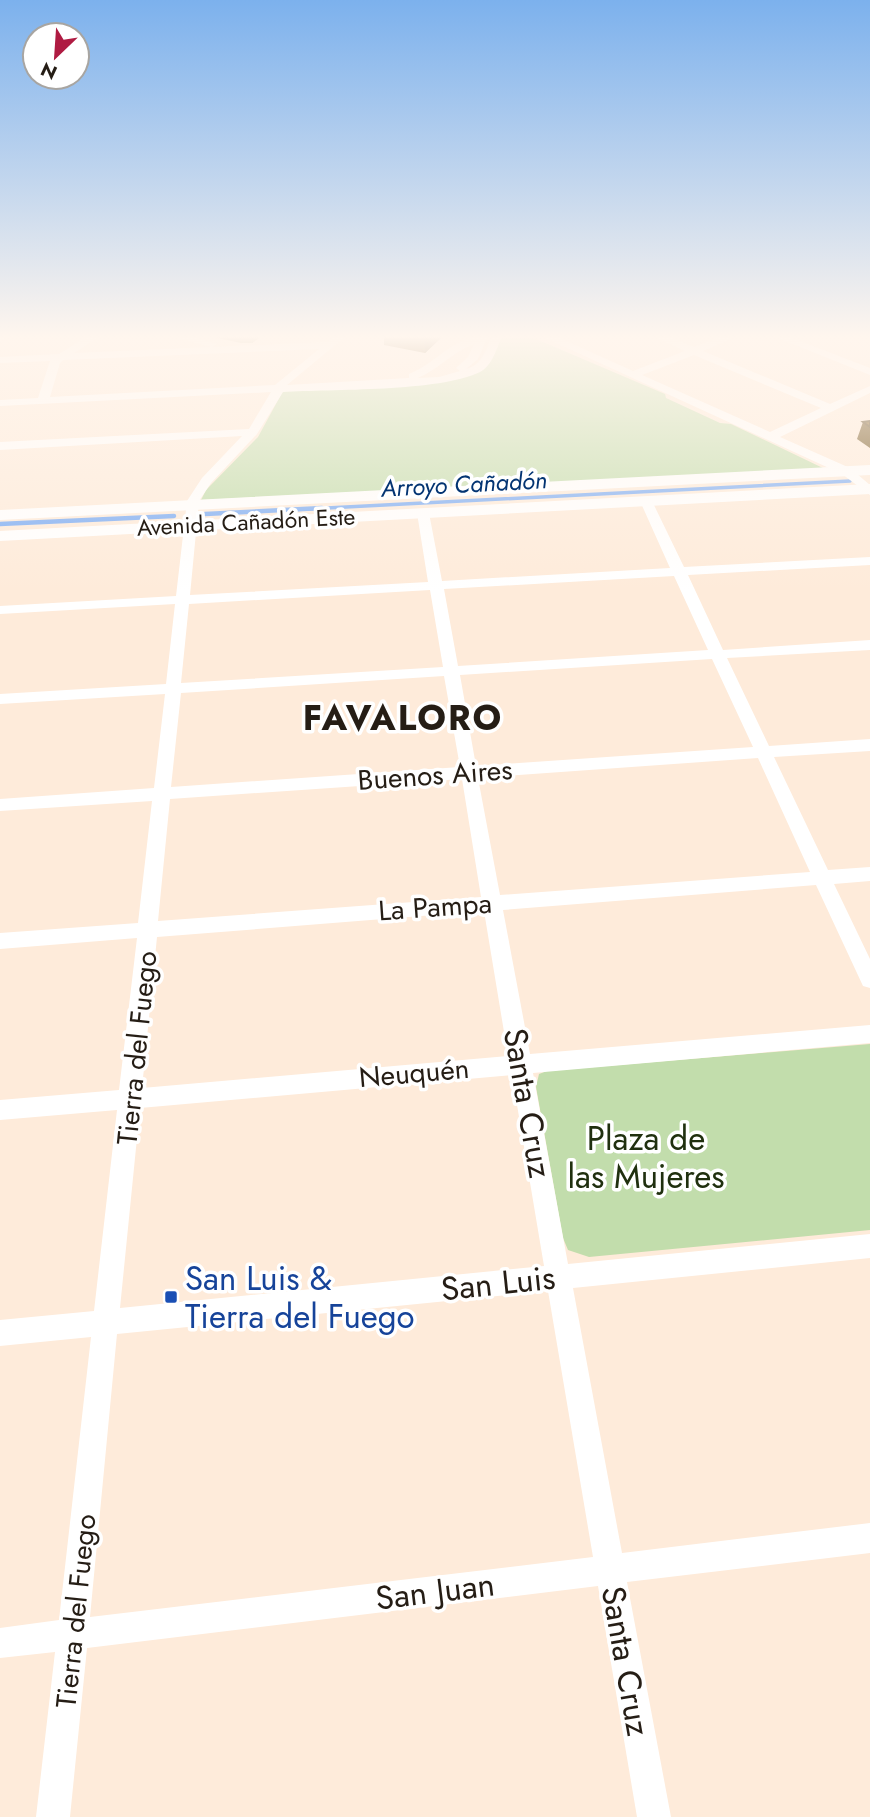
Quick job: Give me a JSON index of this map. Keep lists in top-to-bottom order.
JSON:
{
  "streets": {
    "main road": ["Avenida Cañadón Este"],
    "street": [
      "Buenos Aires",
      "La Pampa",
      "Tierra del Fuego",
      "Neuquén",
      "Santa Cruz",
      "San Luis",
      "San Juan"
    ]
  },
  "crossings": [
    ["Avenida Cañadón Este", "Tierra del Fuego"],
    ["Avenida Cañadón Este", "Santa Cruz"],
    ["Buenos Aires", "Tierra del Fuego"],
    ["Buenos Aires", "Santa Cruz"],
    ["La Pampa", "Tierra del Fuego"],
    ["La Pampa", "Santa Cruz"],
    ["Tierra del Fuego", "Neuquén"],
    ["Tierra del Fuego", "San Luis"],
    ["Tierra del Fuego", "San Juan"],
    ["Neuquén", "Santa Cruz"],
    ["Santa Cruz", "San Luis"],
    ["Santa Cruz", "San Juan"]
  ],
  "districts": ["FAVALORO"],
  "water": ["Arroyo Cañadón"],
  "parks": ["Plaza de las Mujeres"],
  "places": {
    "transit": ["San Luis & Tierra del Fuego"]
  },
  "north": "bottom left"
}
